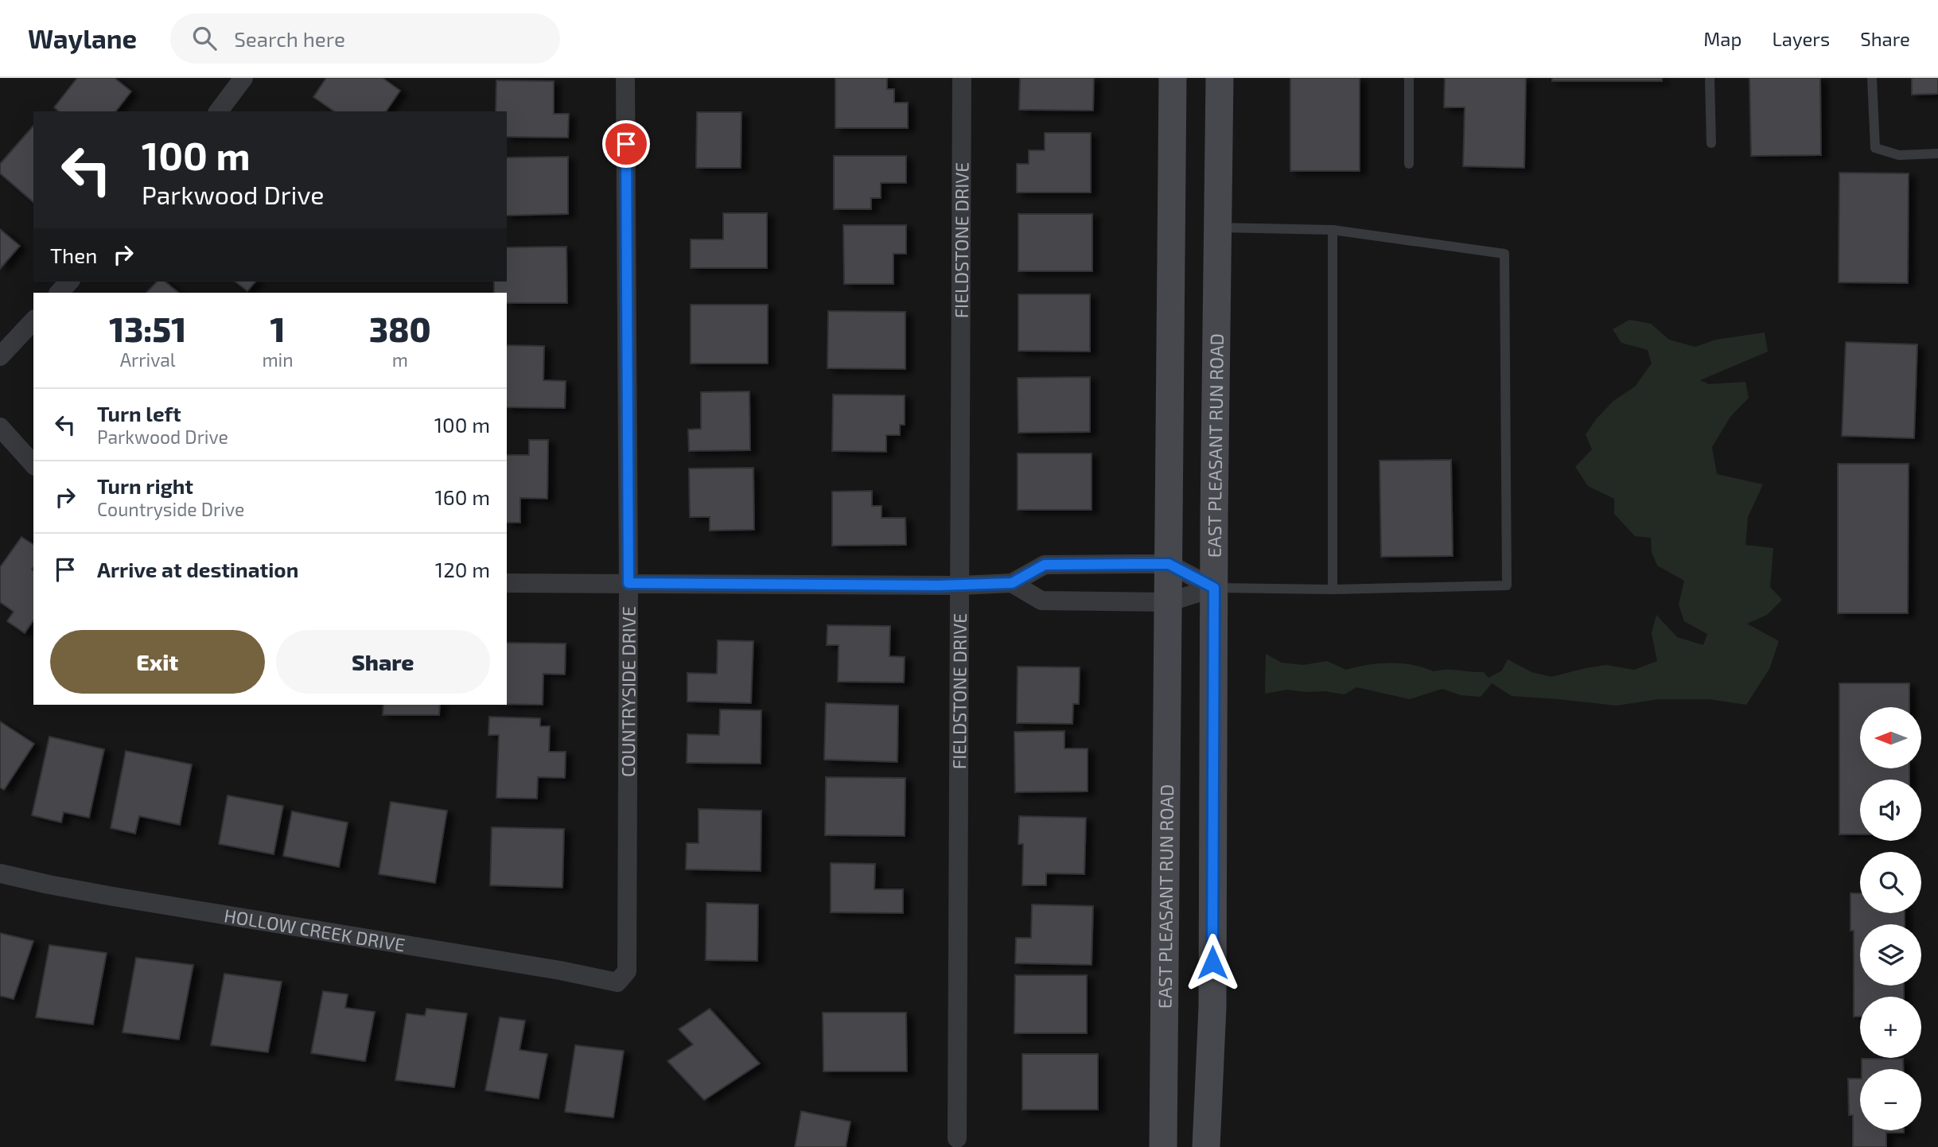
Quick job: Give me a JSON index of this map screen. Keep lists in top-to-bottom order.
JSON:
{
  "streets": {
    "main road": ["EAST PLEASANT RUN ROAD"],
    "street": ["FIELDSTONE DRIVE", "COUNTRYSIDE DRIVE", "HOLLOW CREEK DRIVE"]
  },
  "crossings": [
    ["COUNTRYSIDE DRIVE", "HOLLOW CREEK DRIVE"]
  ],
  "north": "left",
  "page": {
    "header": "Waylane",
    "search": "Search here",
    "nav": ["Map", "Layers", "Share"],
    "turn": ["100 m", "Parkwood Drive"],
    "then": "Then",
    "eta": [
      "13:51",
      "Arrival",
      "1",
      "min",
      "380",
      "m"
    ],
    "list": [
      {
        "name": "Turn left",
        "note": "Parkwood Drive",
        "value": "100 m"
      },
      {
        "name": "Turn right",
        "note": "Countryside Drive",
        "value": "160 m"
      },
      {
        "name": "Arrive at destination",
        "value": "120 m"
      }
    ],
    "buttons": ["Exit", "Share"],
    "map_buttons": ["+", "−"]
  }
}
